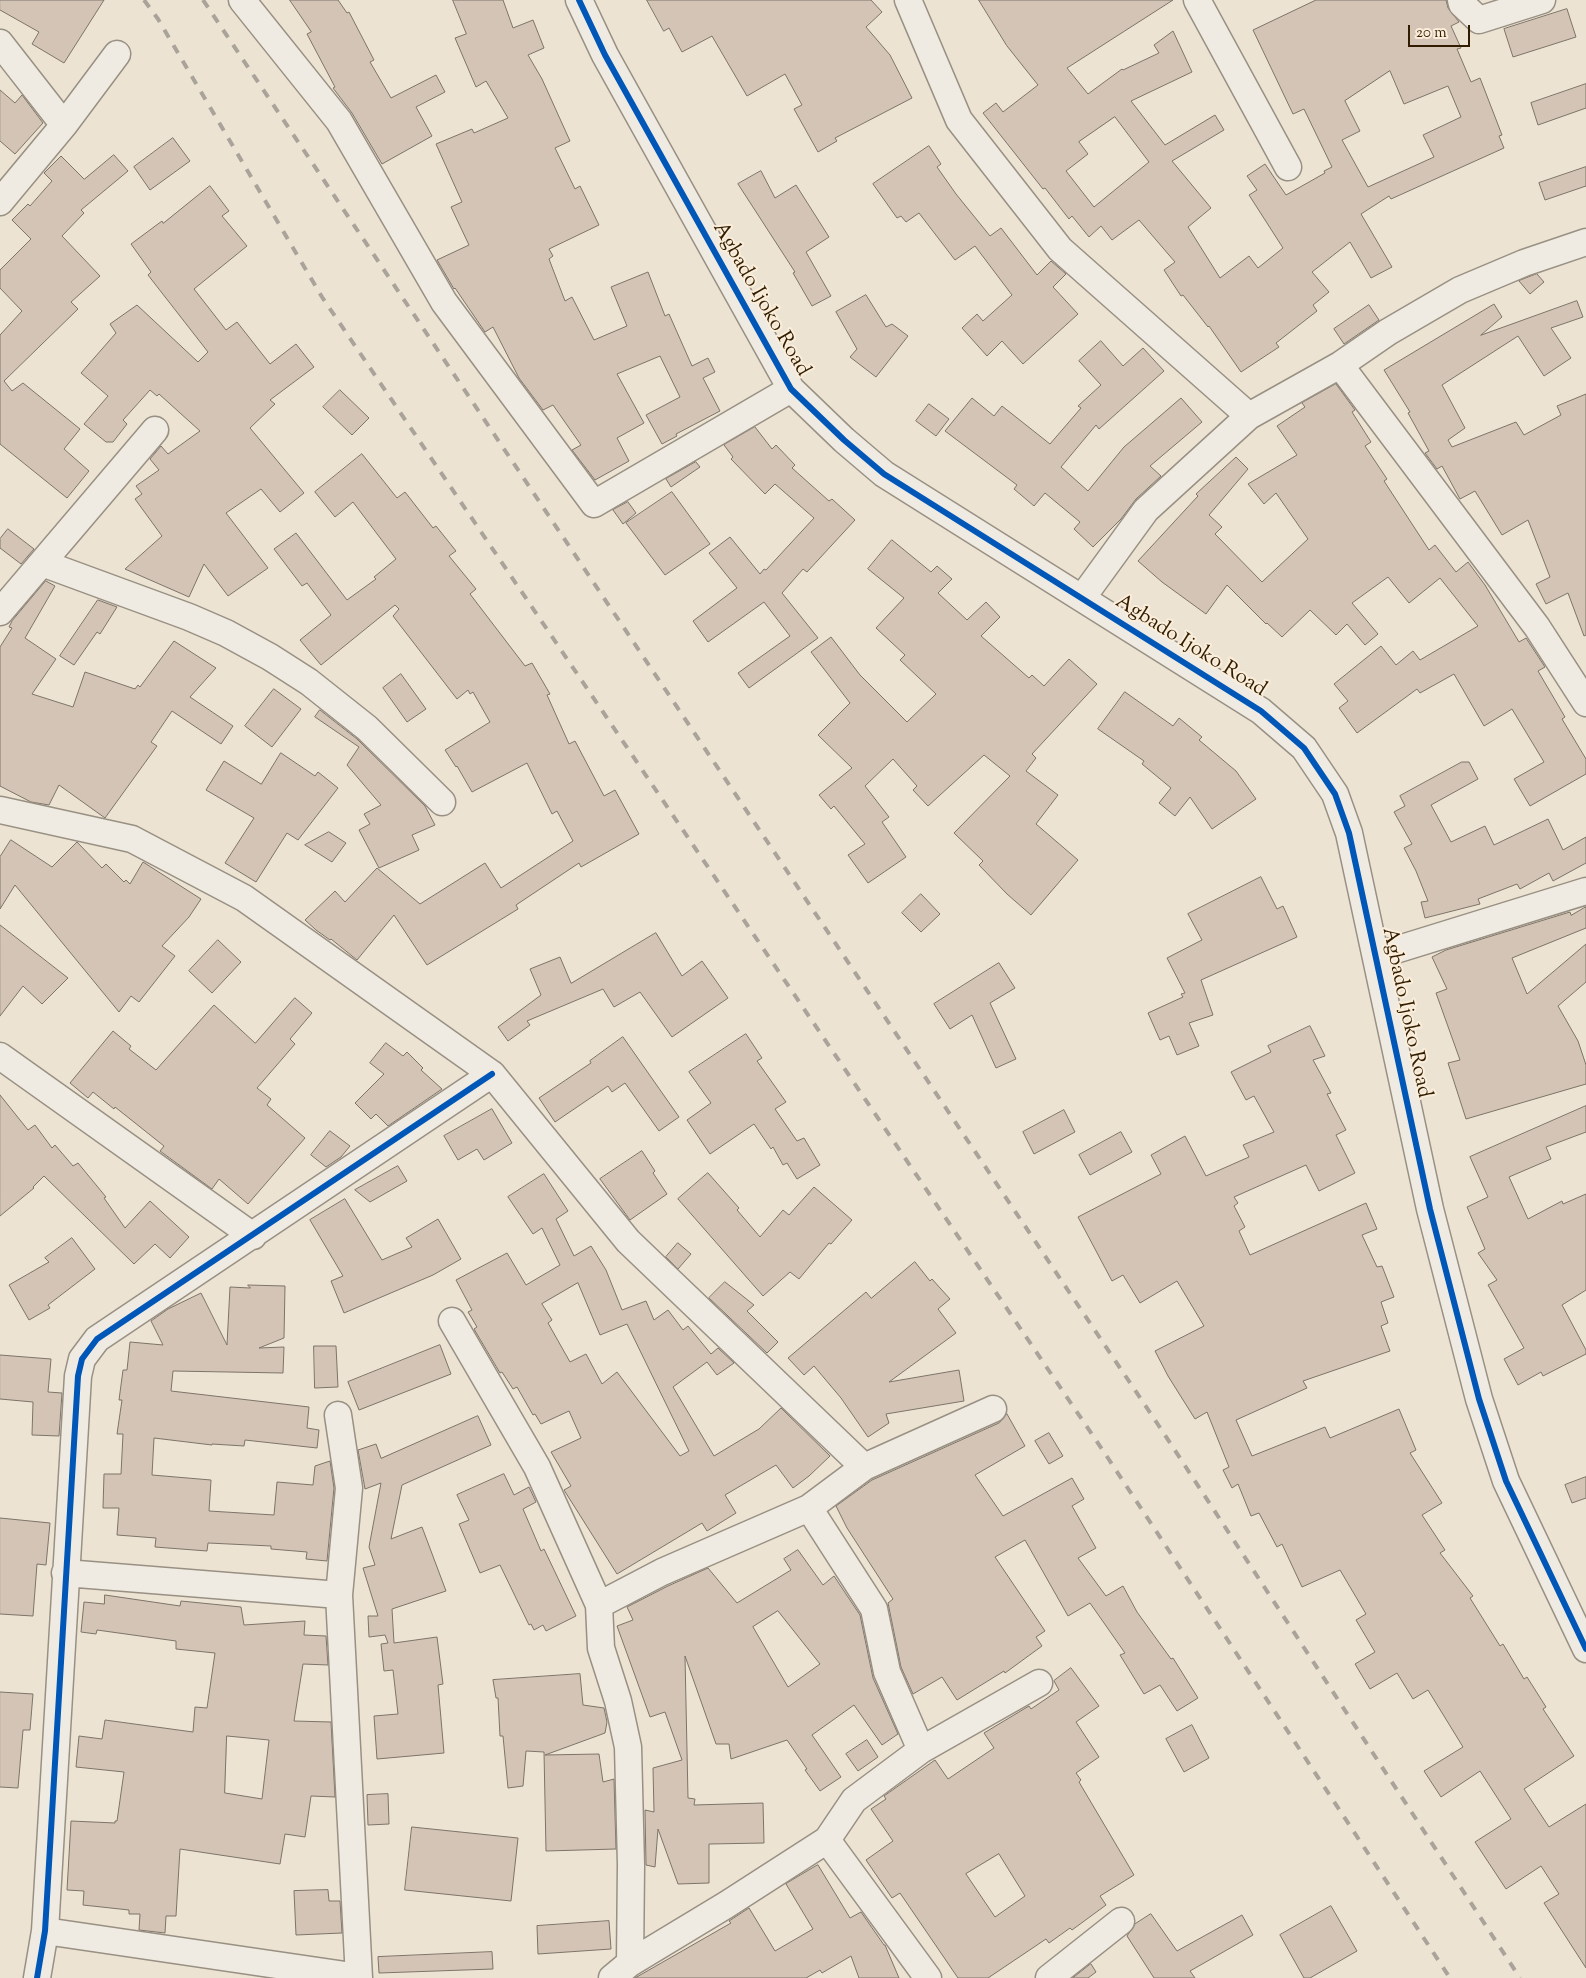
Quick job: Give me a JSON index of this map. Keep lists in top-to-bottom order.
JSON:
{
  "streets": {
    "street": ["Agbado Ijoko Road"]
  },
  "scale_bar": "20 m"
}
